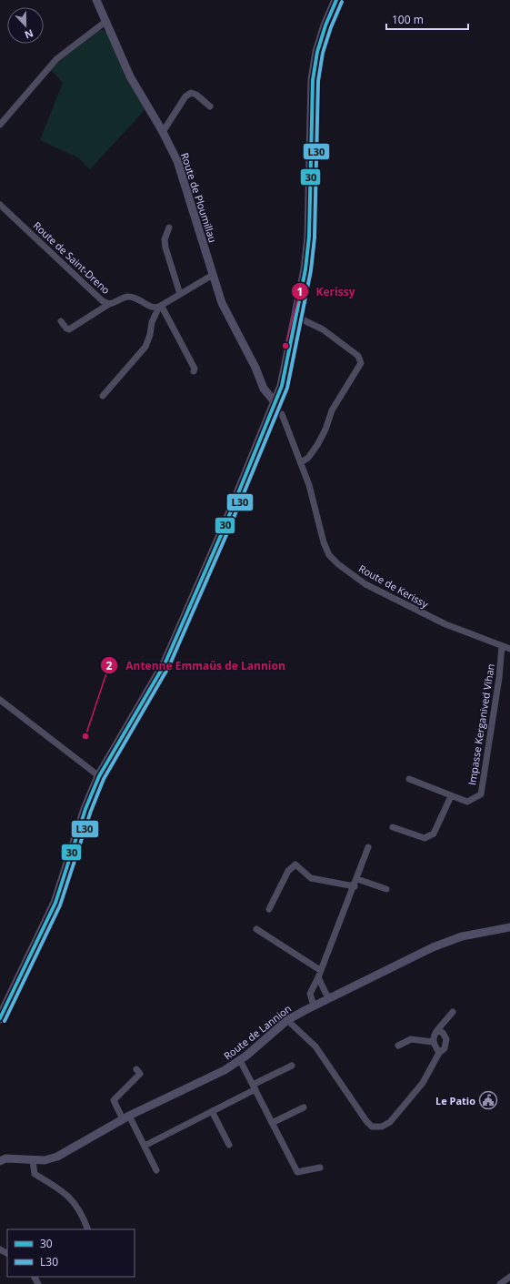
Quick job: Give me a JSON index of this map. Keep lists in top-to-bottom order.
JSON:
{
  "streets": {
    "street": [
      "Route de Ploumillau",
      "Route de Saint-Dreno",
      "Route de Kerissy",
      "Impasse Kerganived Vihan",
      "Route de Lannion"
    ]
  },
  "crossings": [
    ["Route de Kerissy", "Impasse Kerganived Vihan"]
  ],
  "places": {
    "other": ["Kerissy", "Antenne Emmaüs de Lannion"],
    "public building": ["Le Patio"]
  },
  "lines": ["transit line 30", "transit line L30"],
  "legend": ["30", "L30"],
  "scale_bar": "100 m",
  "north": "bottom"
}
